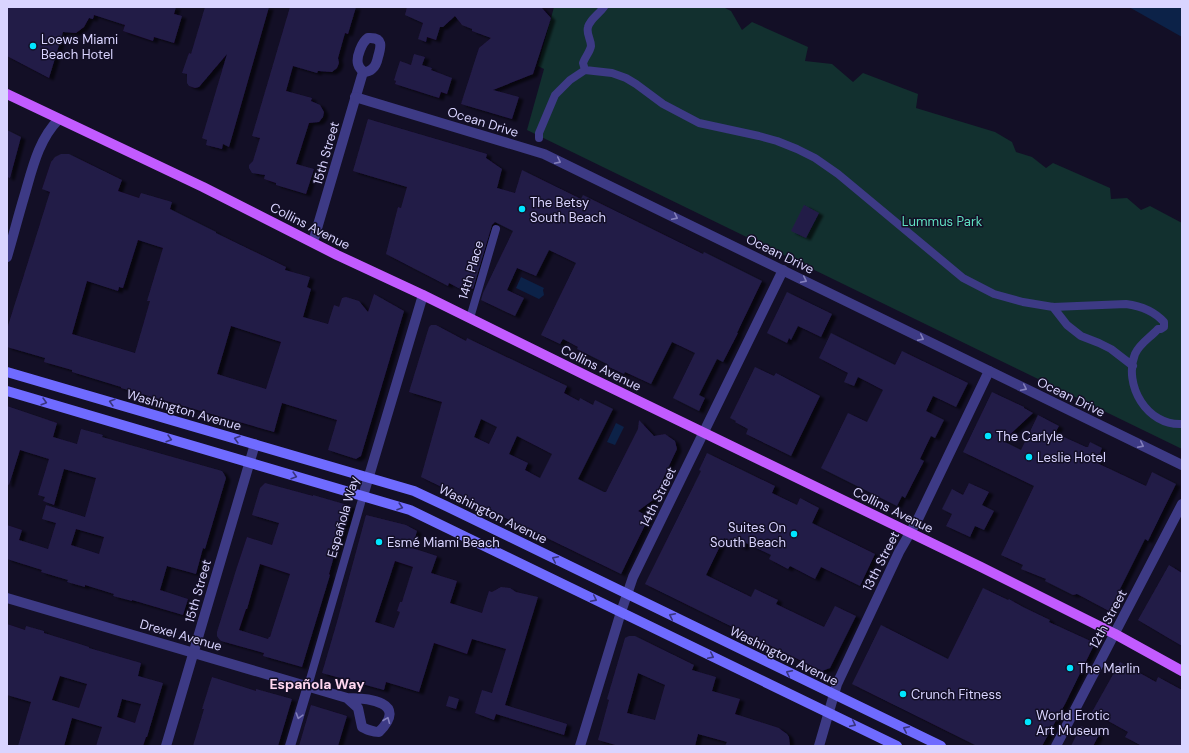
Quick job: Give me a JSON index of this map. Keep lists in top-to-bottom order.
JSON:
{
  "streets": {
    "main road": ["Collins Avenue", "Washington Avenue"],
    "street": [
      "Ocean Drive",
      "15th Street",
      "14th Place",
      "14th Street",
      "Española Way",
      "13th Street",
      "12th Street",
      "Drexel Avenue"
    ]
  },
  "crossings": [
    ["Ocean Drive", "15th Street"],
    ["Ocean Drive", "14th Street"],
    ["Ocean Drive", "13th Street"],
    ["15th Street", "Collins Avenue"],
    ["15th Street", "Washington Avenue"],
    ["15th Street", "Drexel Avenue"],
    ["Collins Avenue", "14th Place"],
    ["Collins Avenue", "14th Street"],
    ["Collins Avenue", "Española Way"],
    ["Collins Avenue", "13th Street"],
    ["Collins Avenue", "12th Street"],
    ["Washington Avenue", "14th Street"],
    ["Washington Avenue", "Española Way"],
    ["Washington Avenue", "13th Street"],
    ["Española Way", "Drexel Avenue"]
  ],
  "districts": ["Española Way"],
  "parks": ["Lummus Park"],
  "places": [
    "Loews Miami Beach Hotel",
    "The Betsy South Beach",
    "The Carlyle",
    "Leslie Hotel",
    "Suites On South Beach",
    "Esmé Miami Beach",
    "The Marlin",
    "Crunch Fitness",
    "World Erotic Art Museum"
  ]
}
